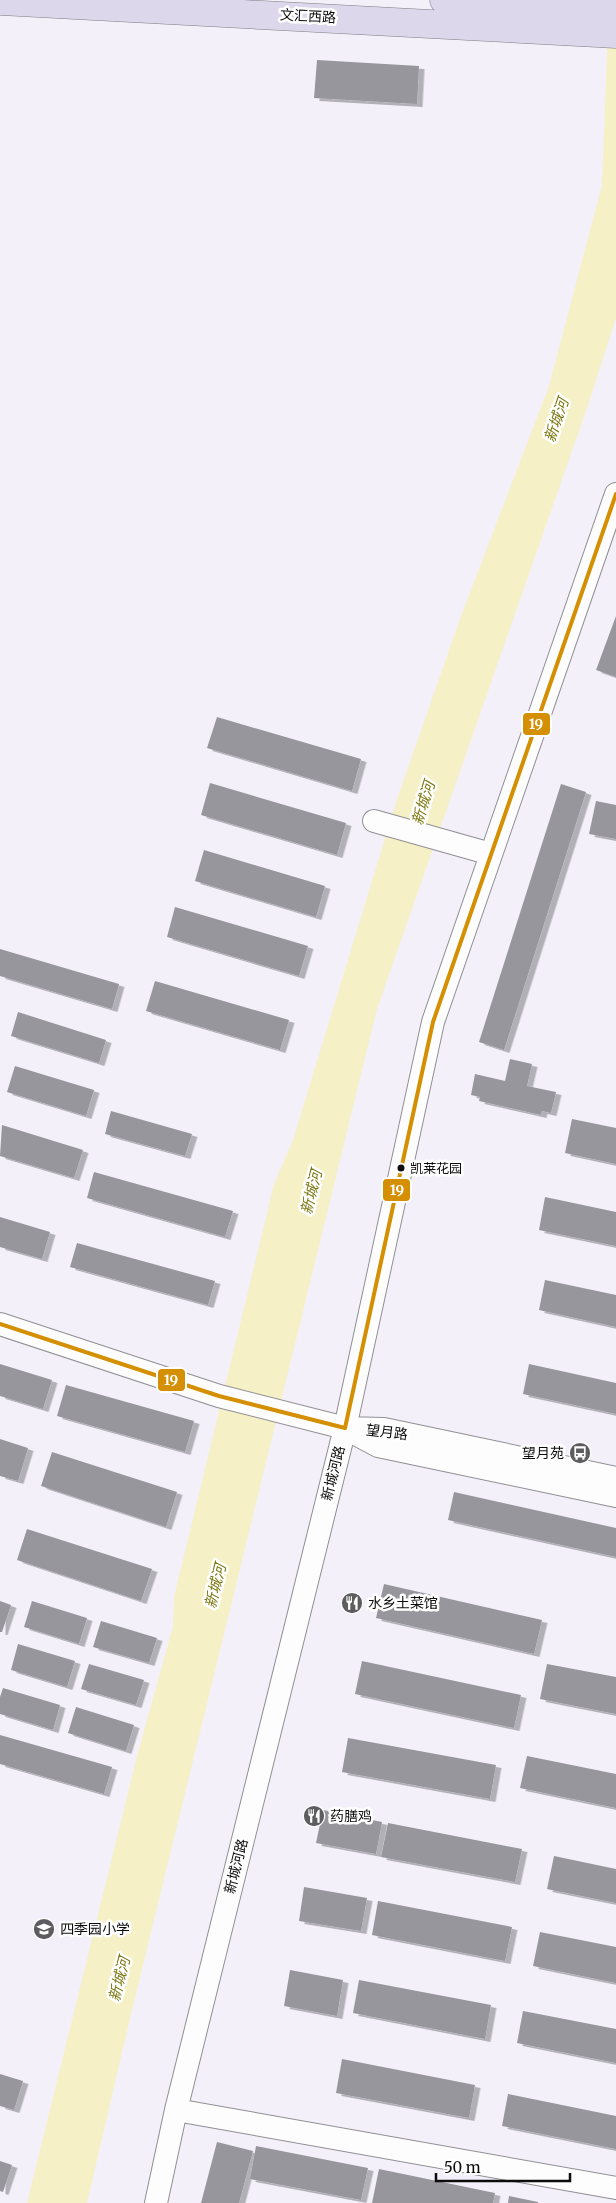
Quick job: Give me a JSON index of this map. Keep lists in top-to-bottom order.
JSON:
{
  "streets": {
    "main road": ["文汇西路"],
    "street": ["望月路", "新城河路"]
  },
  "crossings": [
    ["望月路", "新城河路"]
  ],
  "water": ["新城河"],
  "places": {
    "other": ["凯莱花园"],
    "bus stop": ["望月苑"],
    "restaurant": ["水乡土菜馆", "药膳鸡"],
    "school or university": ["四季园小学"]
  },
  "lines": ["transit line 19"],
  "scale_bar": "50 m"
}
